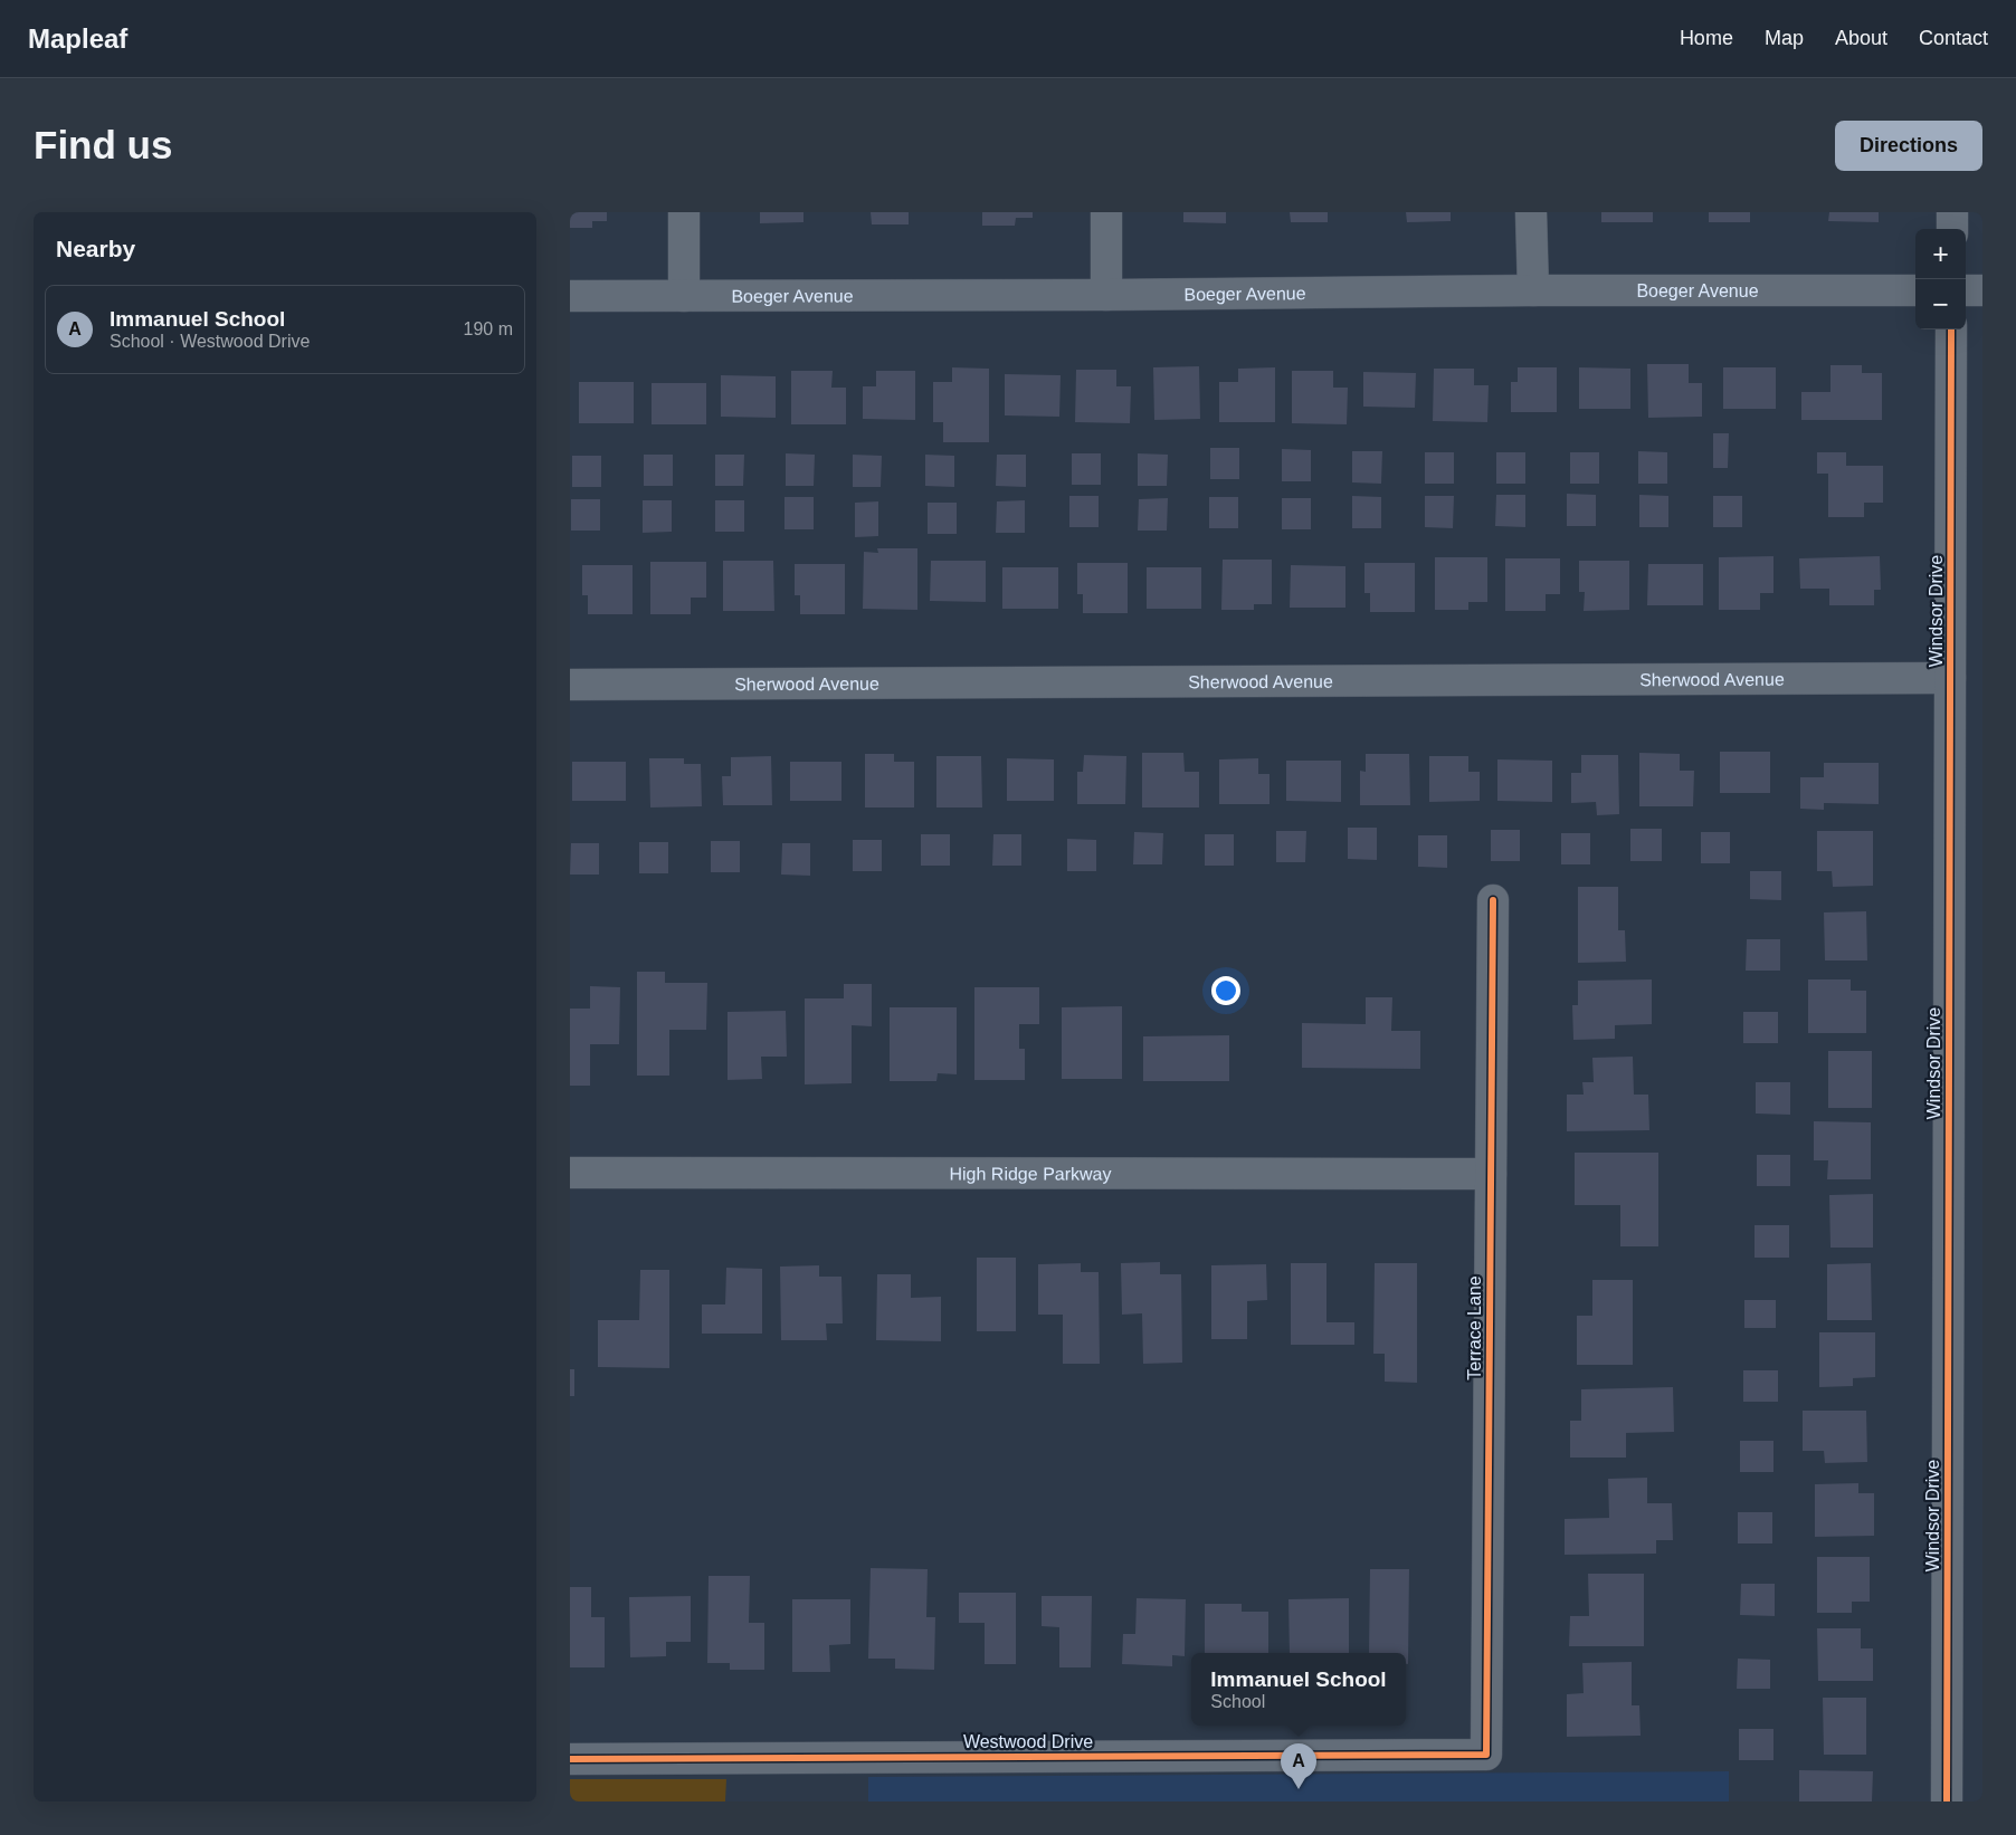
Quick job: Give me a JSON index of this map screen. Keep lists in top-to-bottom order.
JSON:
{
  "streets": {
    "street": [
      "Boeger Avenue",
      "Windsor Drive",
      "Sherwood Avenue",
      "High Ridge Parkway",
      "Terrace Lane",
      "Westwood Drive"
    ]
  },
  "crossings": [
    ["Windsor Drive", "Sherwood Avenue"],
    ["High Ridge Parkway", "Terrace Lane"],
    ["Terrace Lane", "Westwood Drive"]
  ],
  "page": {
    "header": "Mapleaf",
    "nav": [
      "Home",
      "Map",
      "About",
      "Contact"
    ],
    "buttons": "Directions",
    "title": "Find us",
    "heading": "Nearby",
    "map_buttons": ["+", "−"],
    "list": [
      {
        "mark": "A",
        "name": "Immanuel School",
        "note": "School · Westwood Drive",
        "value": "190 m"
      }
    ],
    "popup": ["Immanuel School", "School"],
    "pins": "A"
  }
}
